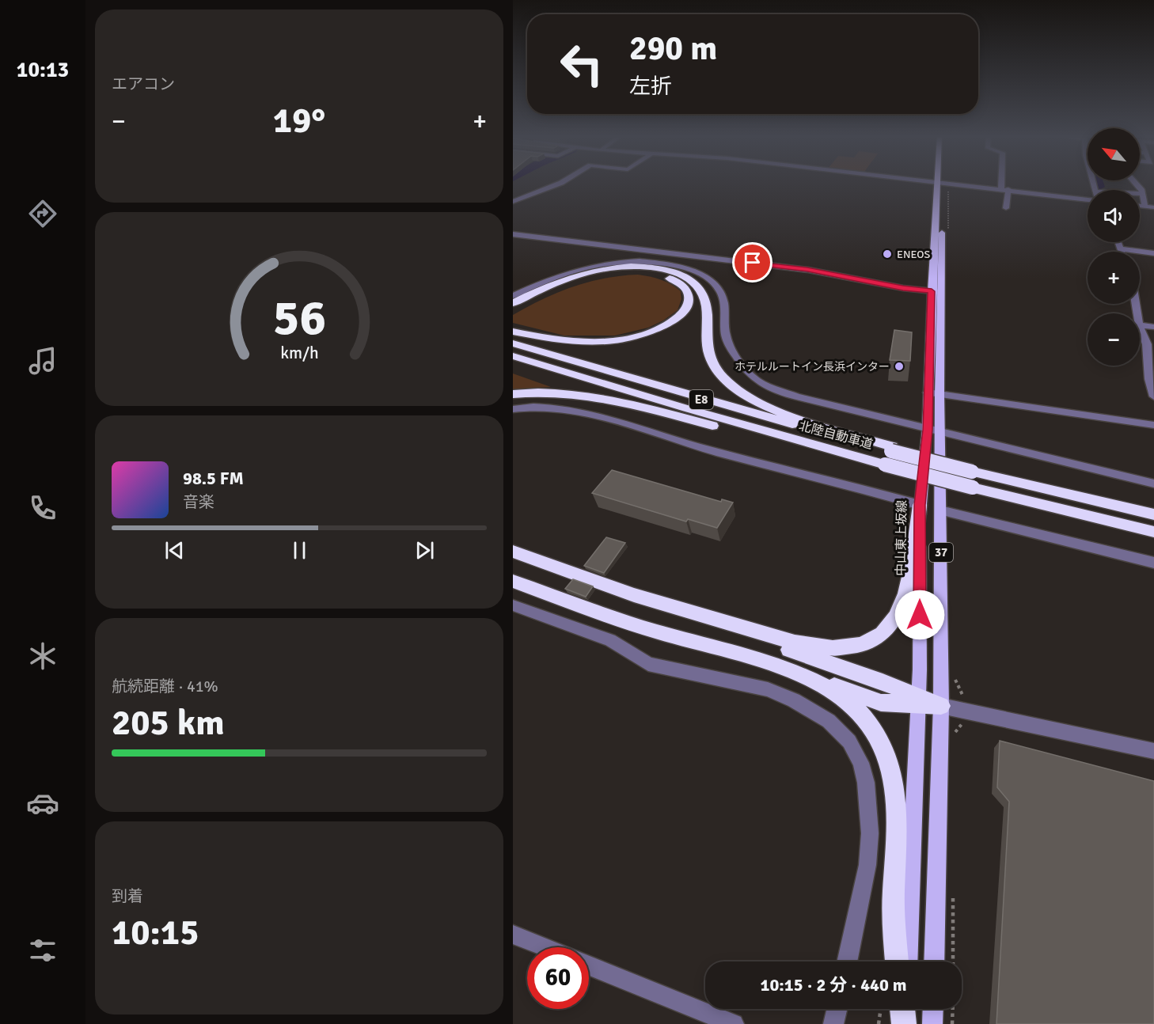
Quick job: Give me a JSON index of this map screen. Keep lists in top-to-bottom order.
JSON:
{
  "streets": {
    "highway": ["E8", "北陸自動車道"],
    "main road": ["中山東上坂線", "37"]
  },
  "places": ["ENEOS", "ホテルルートイン長浜インター"],
  "north": "top left",
  "page": {
    "tabs": "10:13",
    "tile": [
      "エアコン",
      ["航続距離 · 41%", "205 km"],
      ["到着", "10:15"]
    ],
    "turn": ["290 m", "左折"],
    "heat": ["−", "19°", "+"],
    "map_buttons": ["+", "−"],
    "song": ["98.5 FM", "音楽"],
    "limit": "60",
    "trip": "10:15 · 2 分 · 440 m",
    "gauge": ["56", "km/h"]
  }
}
